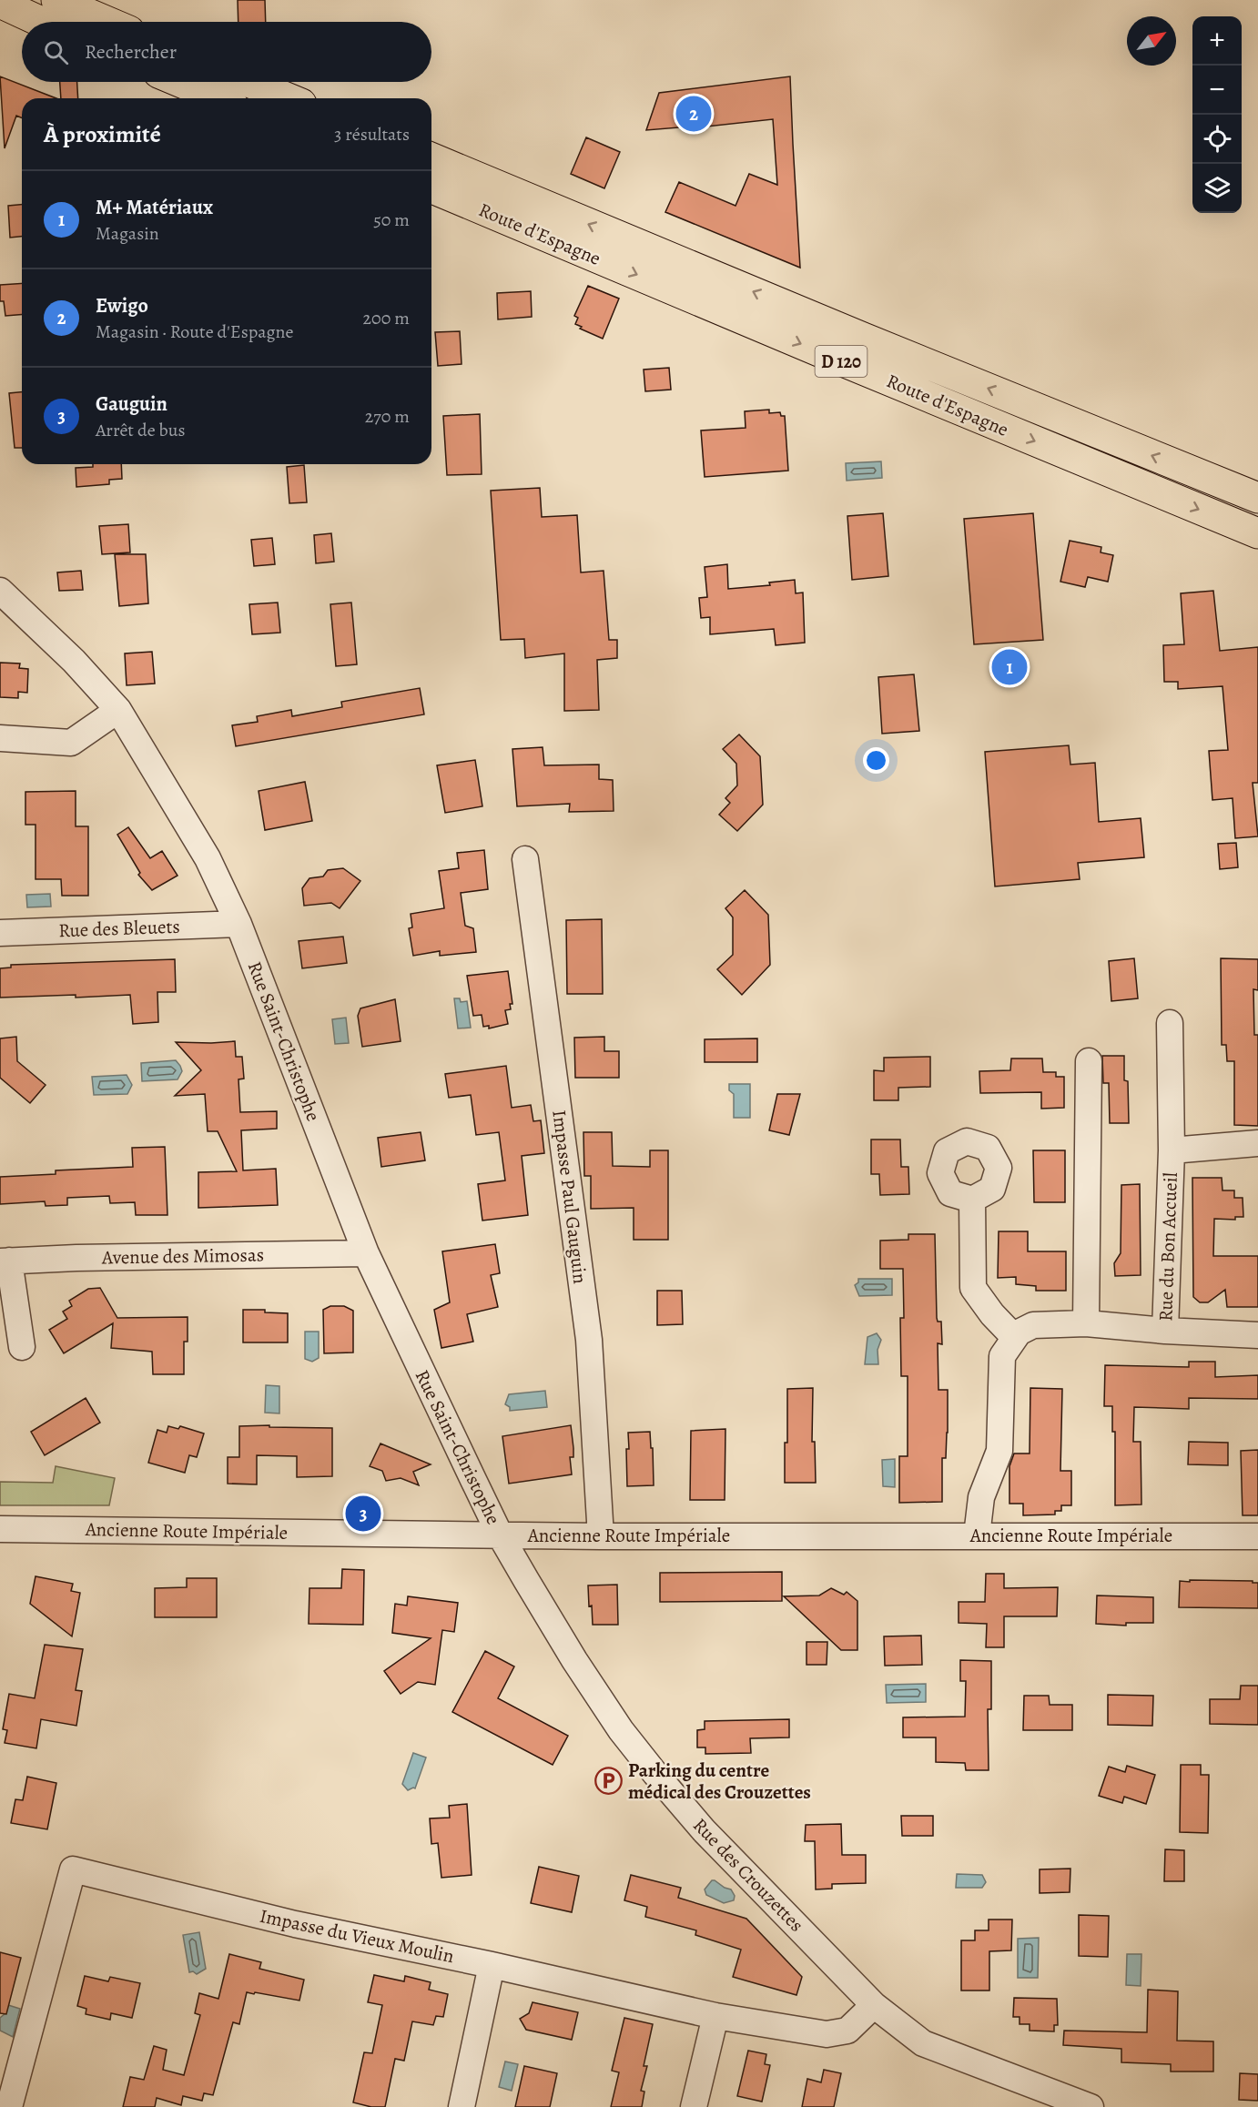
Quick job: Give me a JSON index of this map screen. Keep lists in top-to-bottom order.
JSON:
{
  "streets": {
    "main road": ["Route d'Espagne", "D 120"],
    "street": [
      "Rue des Bleuets",
      "Rue Saint-Christophe",
      "Impasse Paul Gauguin",
      "Rue du Bon Accueil",
      "Avenue des Mimosas",
      "Ancienne Route Impériale",
      "Rue des Crouzettes",
      "Impasse du Vieux Moulin"
    ]
  },
  "crossings": [
    ["Rue des Bleuets", "Rue Saint-Christophe"],
    ["Rue Saint-Christophe", "Avenue des Mimosas"],
    ["Rue Saint-Christophe", "Ancienne Route Impériale"],
    ["Rue Saint-Christophe", "Rue des Crouzettes"],
    ["Impasse Paul Gauguin", "Ancienne Route Impériale"],
    ["Ancienne Route Impériale", "Rue des Crouzettes"],
    ["Rue des Crouzettes", "Impasse du Vieux Moulin"]
  ],
  "places": {
    "parking": ["Parking du centre médical des Crouzettes"]
  },
  "north": "top right",
  "page": {
    "map_buttons": ["+", "−"],
    "search": "Rechercher",
    "pins": ["2", "1", "3"],
    "heading": ["À proximité", "3 résultats"],
    "list": [
      {
        "mark": "1",
        "name": "M+ Matériaux",
        "note": "Magasin",
        "value": "50 m"
      },
      {
        "mark": "2",
        "name": "Ewigo",
        "note": "Magasin · Route d'Espagne",
        "value": "200 m"
      },
      {
        "mark": "3",
        "name": "Gauguin",
        "note": "Arrêt de bus",
        "value": "270 m"
      }
    ]
  }
}
